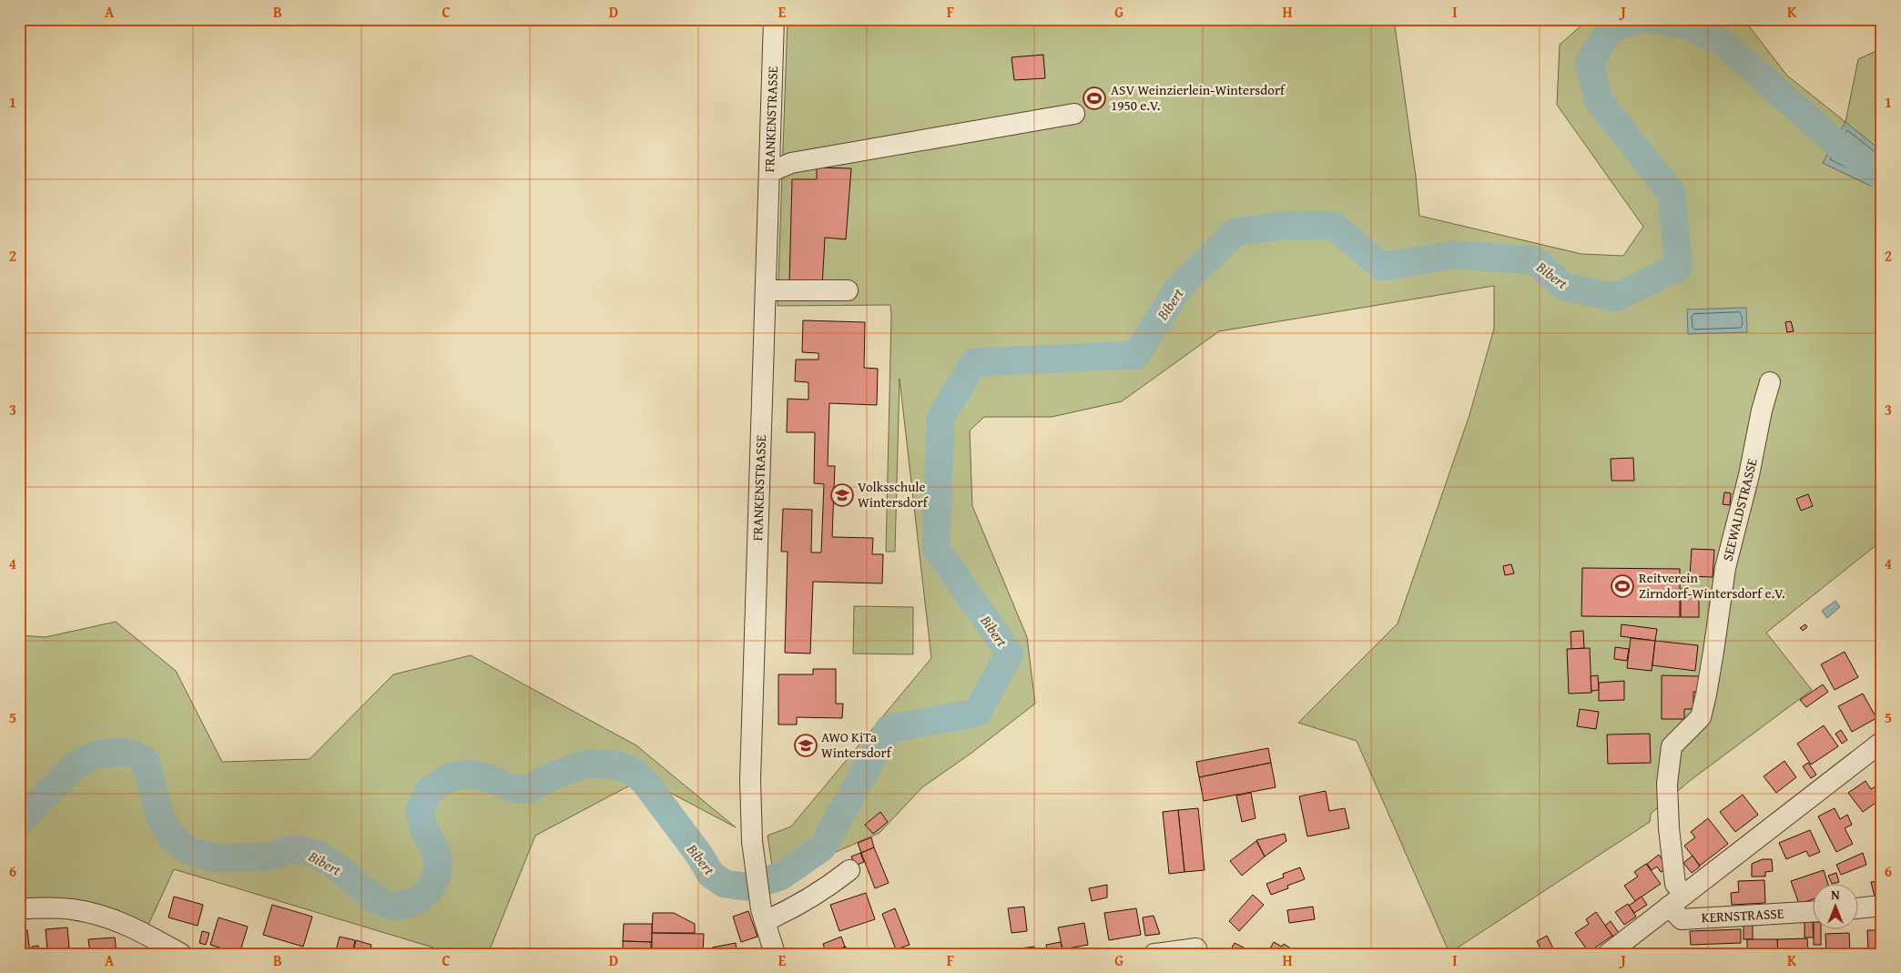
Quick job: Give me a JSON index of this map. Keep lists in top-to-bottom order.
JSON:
{
  "streets": {
    "street": ["FRANKENSTRASSE", "SEEWALDSTRASSE", "KERNSTRASSE"]
  },
  "crossings": [
    ["SEEWALDSTRASSE", "KERNSTRASSE"]
  ],
  "water": ["Bibert"],
  "places": {
    "sports": ["ASV Weinzierlein-Wintersdorf 1950 e.V.", "Reitverein Zirndorf-Wintersdorf e.V."],
    "school or university": ["Volksschule Wintersdorf", "AWO KiTa Wintersdorf"]
  },
  "north": "top",
  "grid": {
    "columns": [
      "A",
      "B",
      "C",
      "D",
      "E",
      "F",
      "G",
      "H",
      "I",
      "J",
      "K"
    ],
    "rows": [
      "1",
      "2",
      "3",
      "4",
      "5",
      "6"
    ]
  }
}
